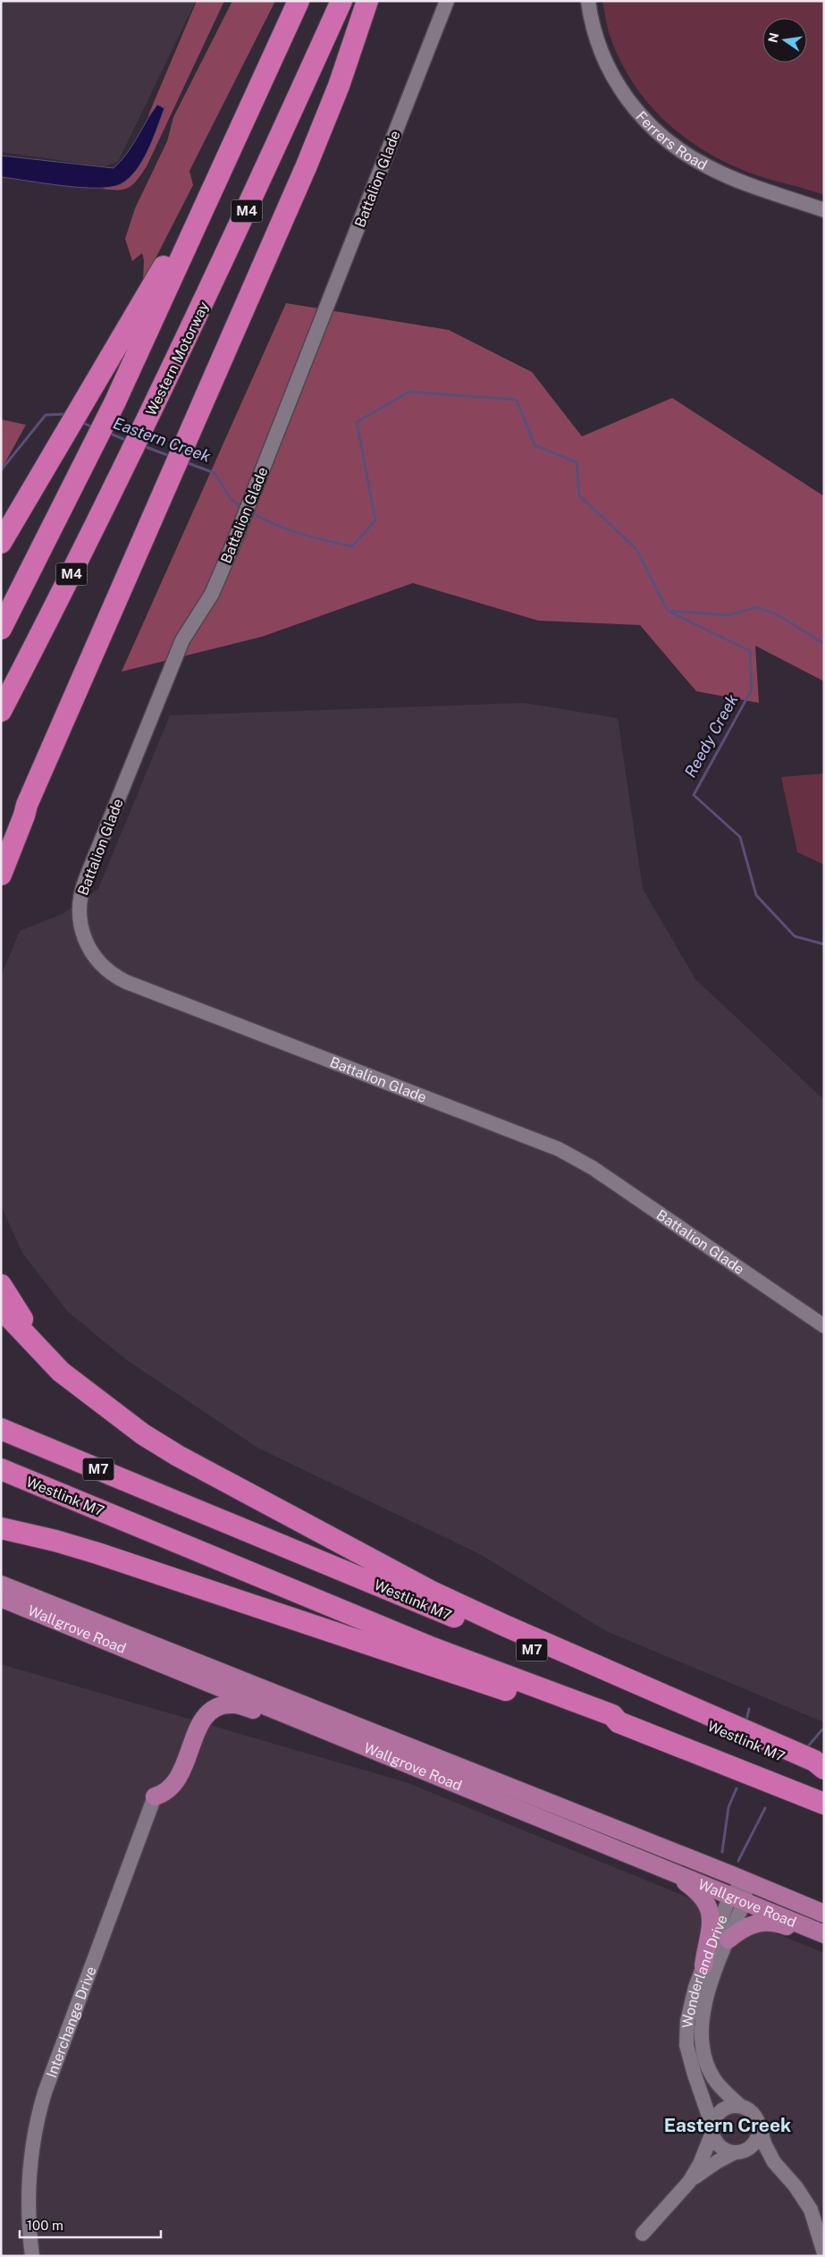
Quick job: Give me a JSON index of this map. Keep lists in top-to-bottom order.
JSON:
{
  "streets": {
    "highway": [
      "M4",
      "Western Motorway",
      "M7",
      "Westlink M7"
    ],
    "main road": ["Wallgrove Road"],
    "street": [
      "Ferrers Road",
      "Battalion Glade",
      "Wonderland Drive",
      "Interchange Drive"
    ]
  },
  "crossings": [
    ["Wallgrove Road", "Wonderland Drive"]
  ],
  "districts": ["Eastern Creek"],
  "water": ["Eastern Creek", "Reedy Creek"],
  "scale_bar": "100 m",
  "north": "left"
}
